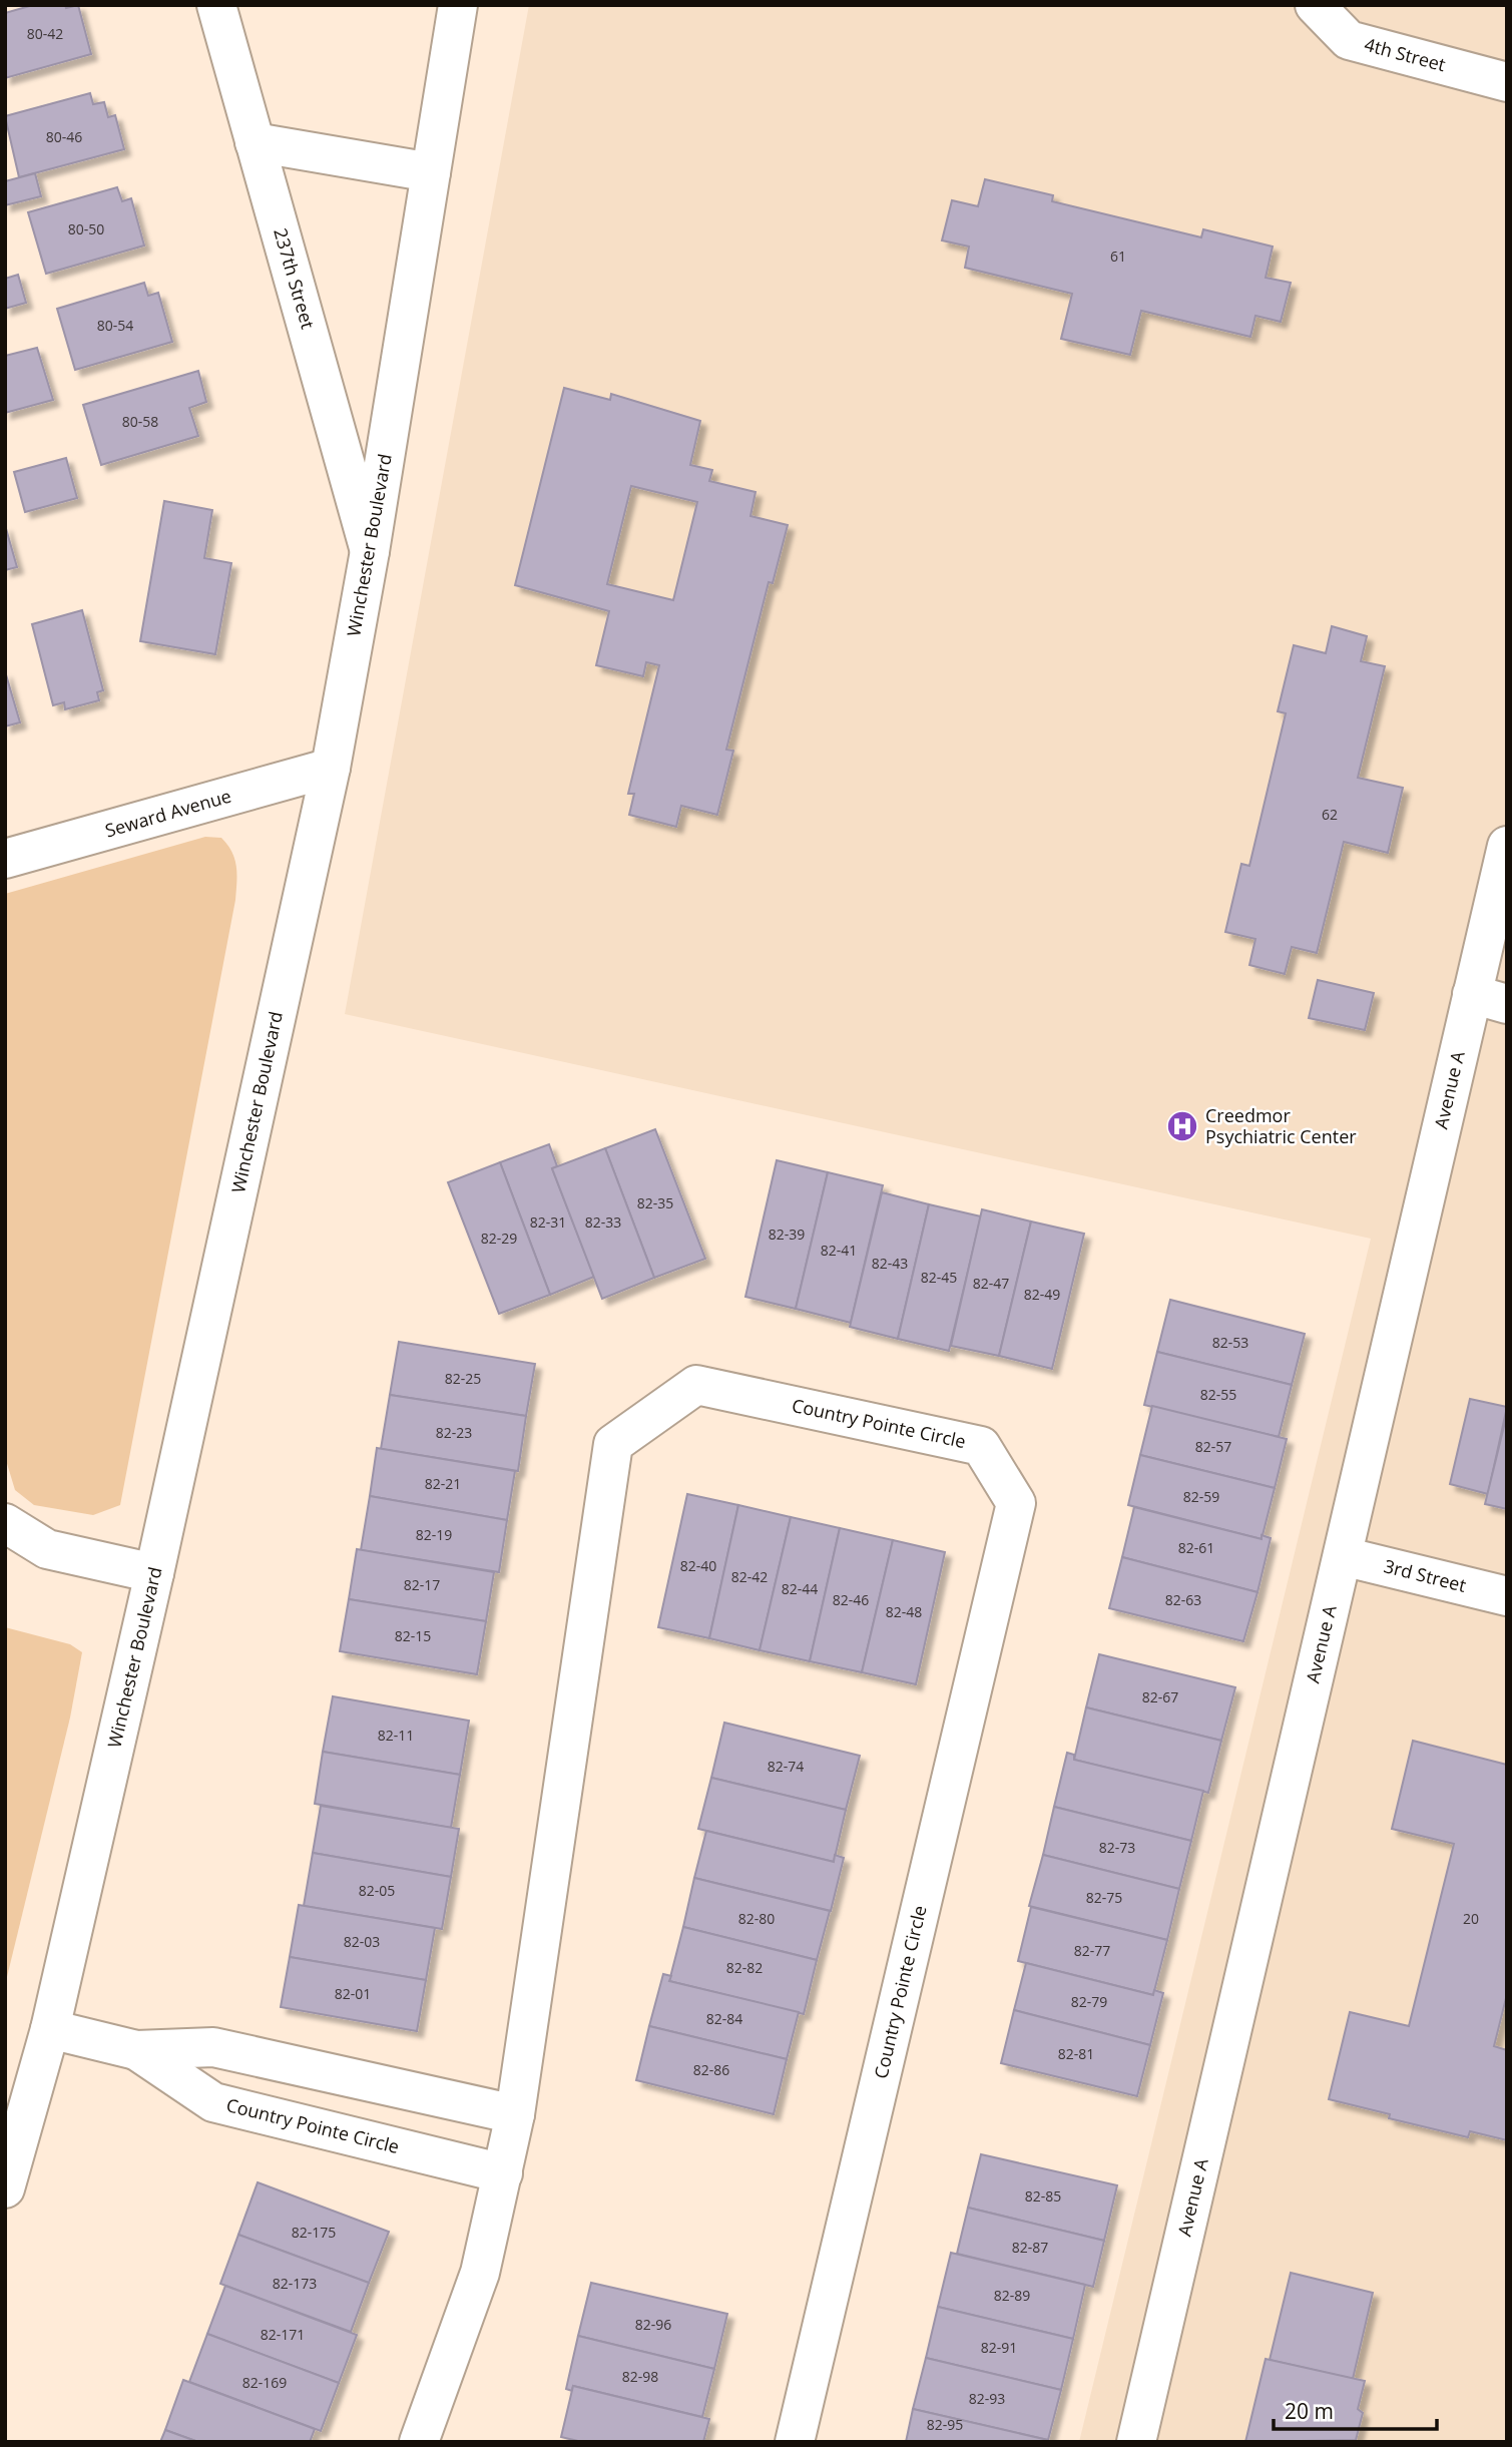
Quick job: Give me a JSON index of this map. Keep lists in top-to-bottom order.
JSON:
{
  "streets": {
    "street": [
      "4th Street",
      "237th Street",
      "Winchester Boulevard",
      "Seward Avenue",
      "Avenue A",
      "Country Pointe Circle",
      "3rd Street"
    ]
  },
  "crossings": [
    ["237th Street", "Winchester Boulevard"],
    ["Winchester Boulevard", "Seward Avenue"],
    ["Winchester Boulevard", "Country Pointe Circle"],
    ["Avenue A", "3rd Street"]
  ],
  "places": {
    "hospital": ["Creedmor Psychiatric Center"]
  },
  "house_numbers": [
    "80-42",
    "80-46",
    "80-50",
    "61",
    "80-54",
    "80-58",
    "62",
    "82-35",
    "82-31",
    "82-33",
    "82-39",
    "82-29",
    "82-41",
    "82-43",
    "82-45",
    "82-47",
    "82-49",
    "82-53",
    "82-25",
    "82-55",
    "82-23",
    "82-57",
    "82-21",
    "82-59",
    "82-19",
    "82-61",
    "82-40",
    "82-42",
    "82-17",
    "82-44",
    "82-46",
    "82-63",
    "82-48",
    "82-15",
    "82-67",
    "82-11",
    "82-74",
    "82-73",
    "82-05",
    "82-75",
    "82-80",
    "20",
    "82-03",
    "82-77",
    "82-82",
    "82-01",
    "82-79",
    "82-84",
    "82-81",
    "82-86",
    "82-85",
    "82-175",
    "82-87",
    "82-173",
    "82-89",
    "82-96",
    "82-171",
    "82-91",
    "82-98",
    "82-169",
    "82-93",
    "82-95"
  ],
  "scale_bar": "20 m"
}
